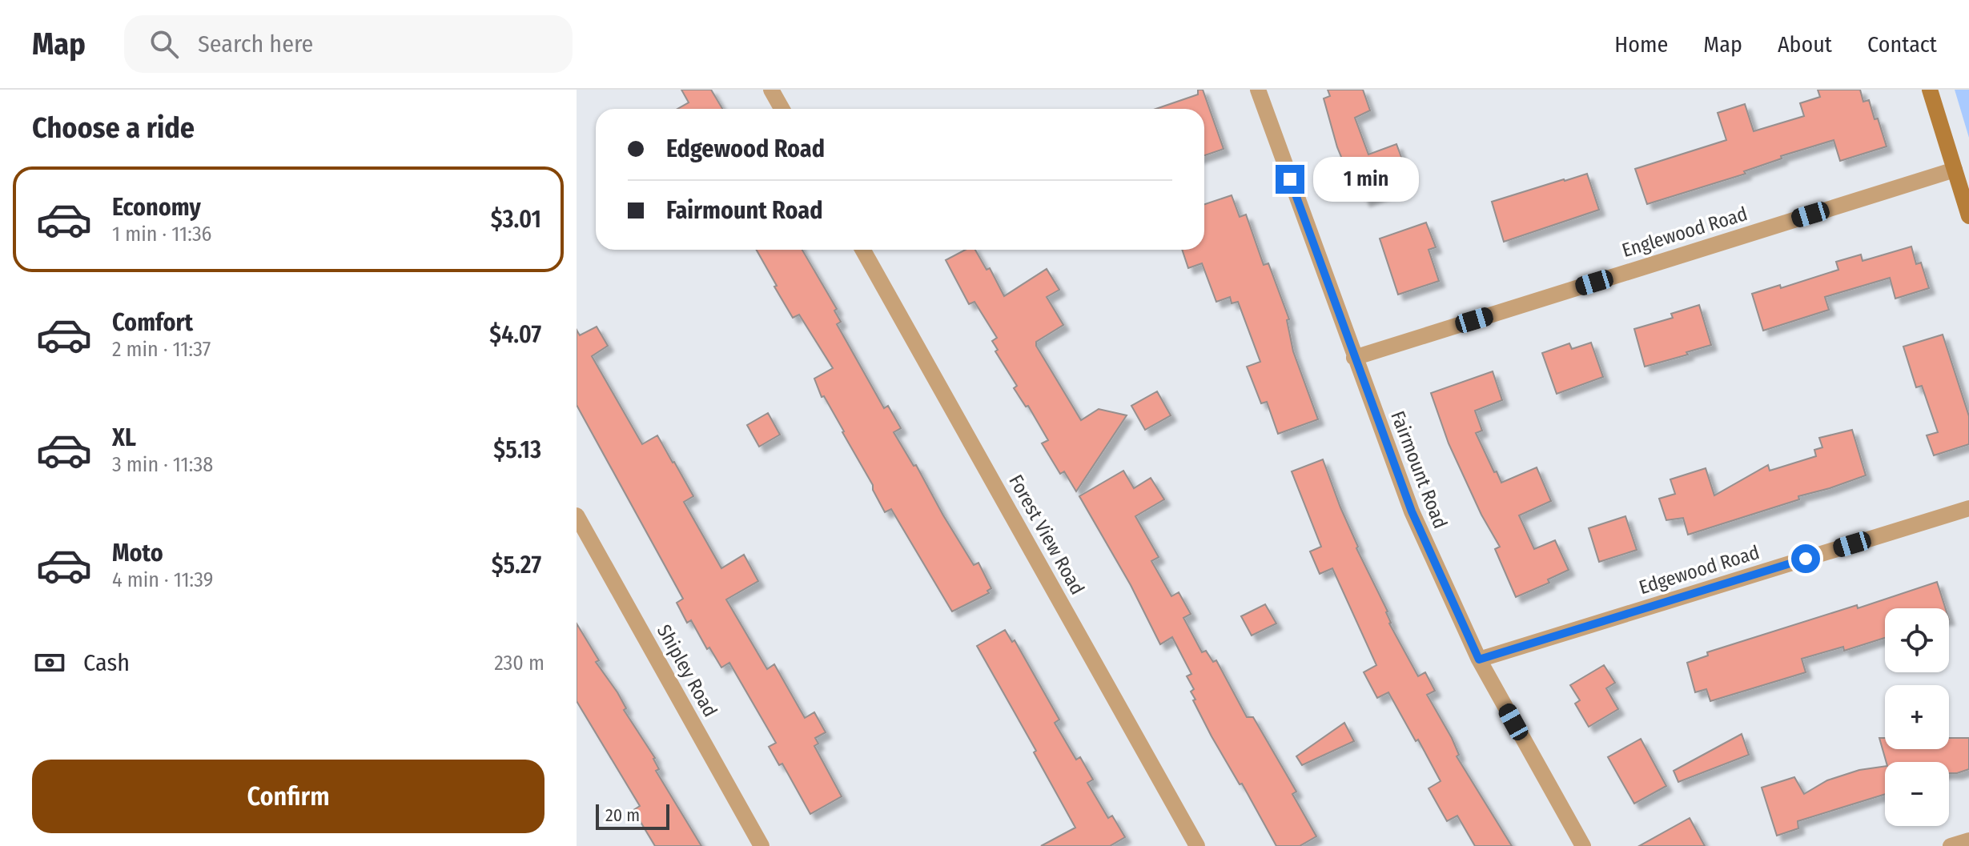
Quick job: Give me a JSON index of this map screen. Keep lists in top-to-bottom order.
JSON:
{
  "streets": {
    "street": [
      "Englewood Road",
      "Fairmount Road",
      "Forest View Road",
      "Edgewood Road",
      "Shipley Road"
    ]
  },
  "crossings": [
    ["Englewood Road", "Fairmount Road"],
    ["Fairmount Road", "Edgewood Road"]
  ],
  "scale_bar": "20 m",
  "page": {
    "header": "Map",
    "search": "Search here",
    "nav": [
      "Home",
      "Map",
      "About",
      "Contact"
    ],
    "heading": "Choose a ride",
    "banner": ["Edgewood Road", "Fairmount Road"],
    "bubble": "1 min",
    "list": [
      {
        "name": "Economy",
        "note": "1 min · 11:36",
        "value": "$3.01"
      },
      {
        "name": "Comfort",
        "note": "2 min · 11:37",
        "value": "$4.07"
      },
      {
        "name": "XL",
        "note": "3 min · 11:38",
        "value": "$5.13"
      },
      {
        "name": "Moto",
        "note": "4 min · 11:39",
        "value": "$5.27"
      }
    ],
    "map_buttons": ["+", "−"],
    "pay": ["Cash", "230 m"],
    "buttons": "Confirm",
    "scale": "20 m"
  }
}
